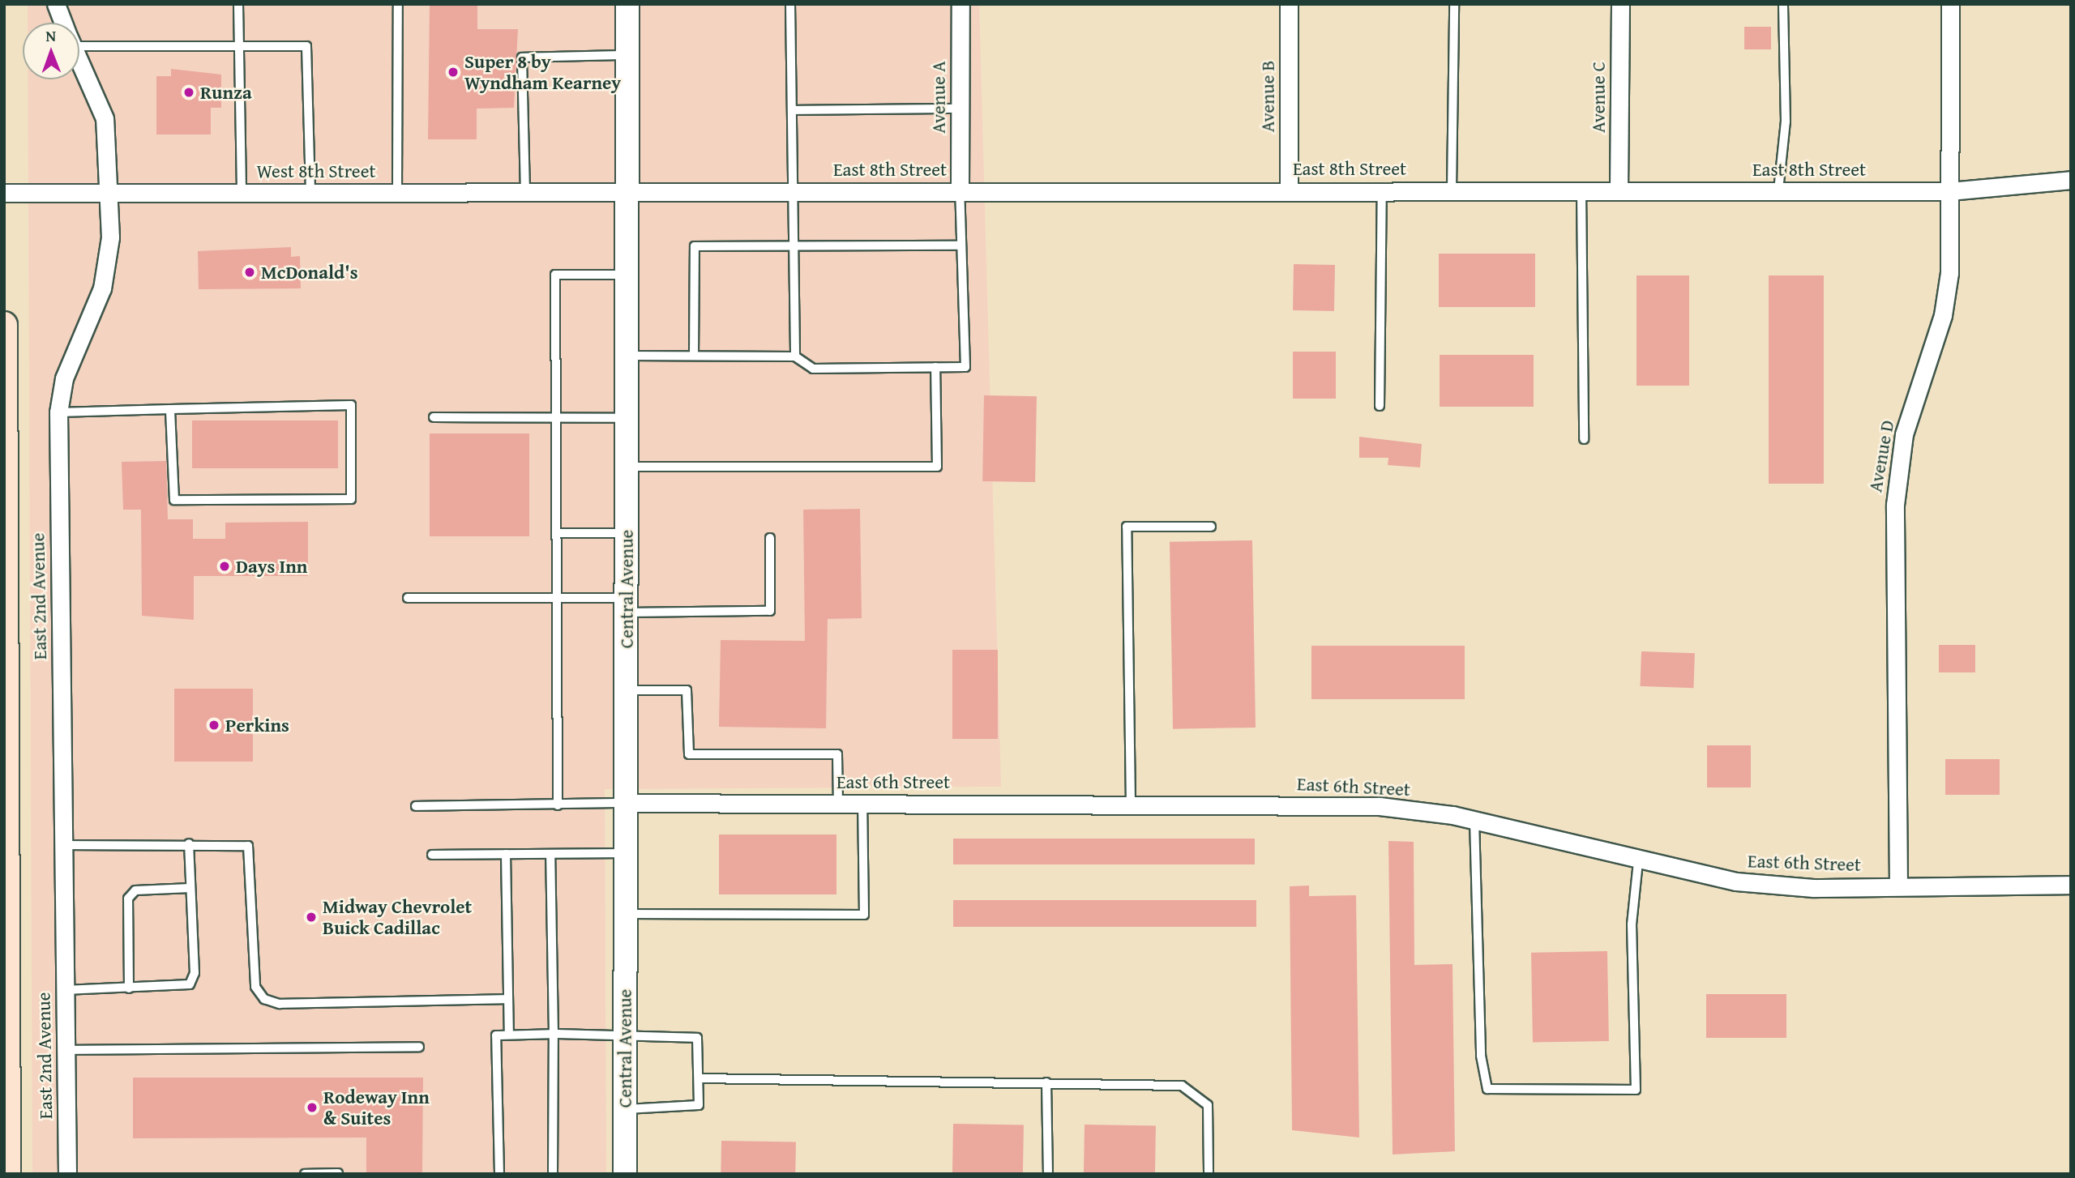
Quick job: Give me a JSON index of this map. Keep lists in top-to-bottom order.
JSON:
{
  "streets": {
    "street": [
      "Avenue B",
      "Avenue A",
      "Avenue C",
      "East 8th Street",
      "West 8th Street",
      "Avenue D",
      "Central Avenue",
      "East 2nd Avenue",
      "East 6th Street"
    ]
  },
  "crossings": [
    ["Avenue B", "East 8th Street"],
    ["Avenue A", "East 8th Street"],
    ["Avenue C", "East 8th Street"],
    ["East 8th Street", "West 8th Street"],
    ["East 8th Street", "Avenue D"],
    ["East 8th Street", "Central Avenue"],
    ["West 8th Street", "Central Avenue"],
    ["West 8th Street", "East 2nd Avenue"],
    ["Avenue D", "East 6th Street"],
    ["Central Avenue", "East 6th Street"]
  ],
  "places": [
    "Super 8 by Wyndham Kearney",
    "Runza",
    "McDonald's",
    "Days Inn",
    "Perkins",
    "Midway Chevrolet Buick Cadillac",
    "Rodeway Inn & Suites"
  ],
  "north": "top"
}
